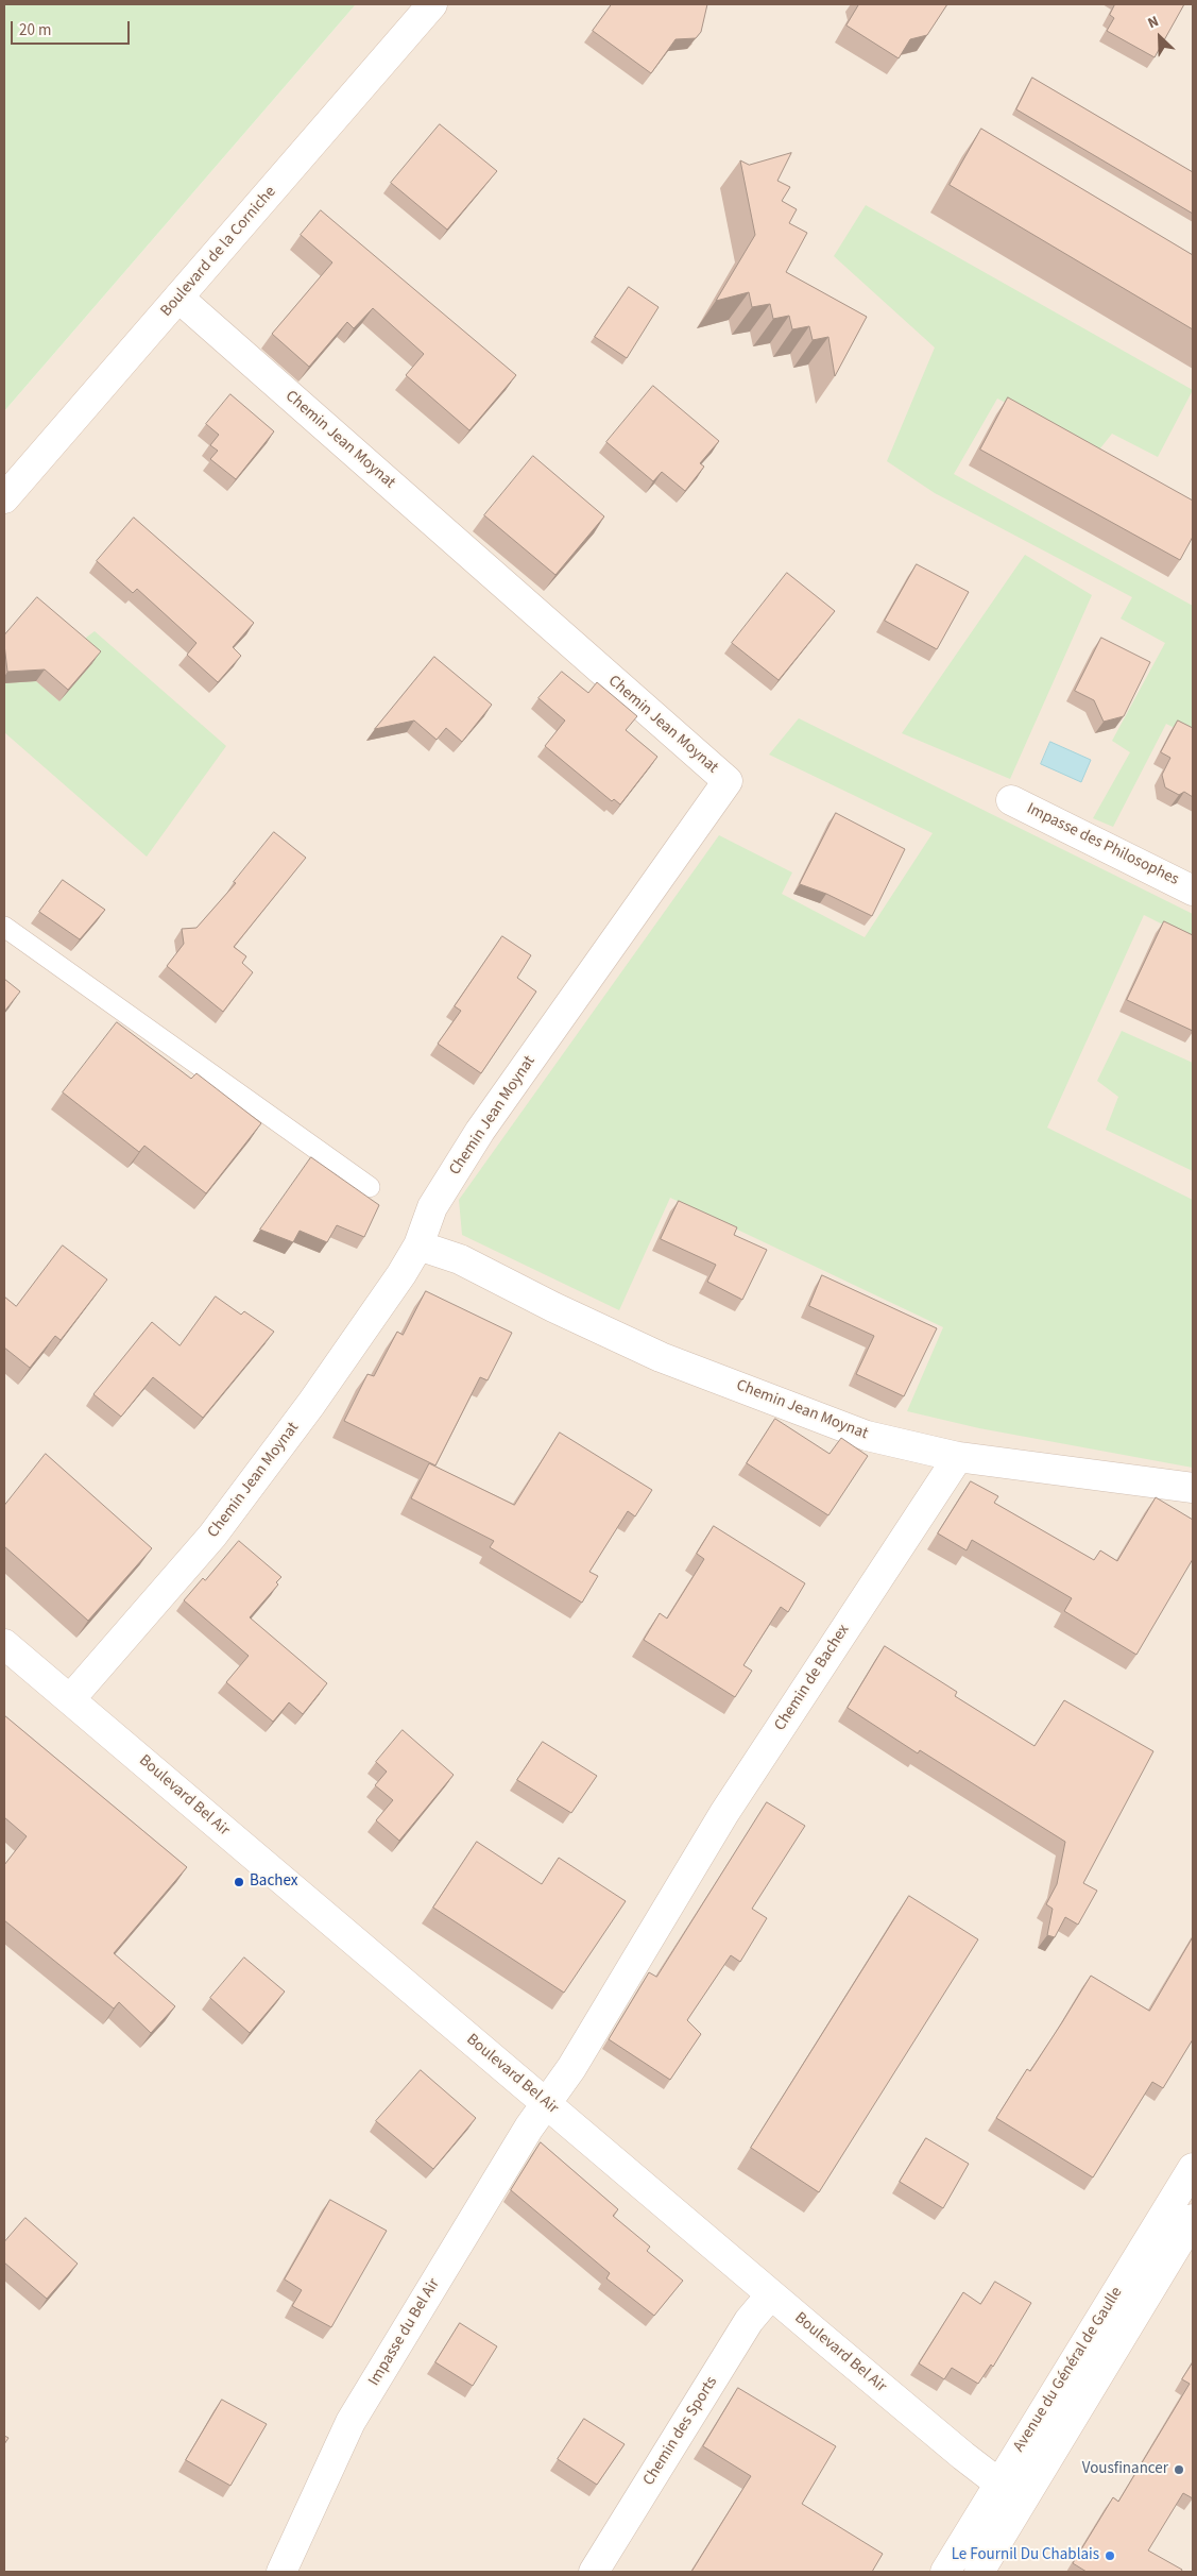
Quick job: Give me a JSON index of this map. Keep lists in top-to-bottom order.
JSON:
{
  "streets": {
    "street": [
      "Boulevard de la Corniche",
      "Chemin Jean Moynat",
      "Impasse des Philosophes",
      "Chemin de Bachex",
      "Boulevard Bel Air",
      "Impasse du Bel Air",
      "Avenue du Général de Gaulle",
      "Chemin des Sports"
    ]
  },
  "crossings": [
    ["Boulevard de la Corniche", "Chemin Jean Moynat"],
    ["Chemin Jean Moynat", "Chemin de Bachex"],
    ["Chemin Jean Moynat", "Boulevard Bel Air"],
    ["Chemin de Bachex", "Boulevard Bel Air"],
    ["Chemin de Bachex", "Impasse du Bel Air"],
    ["Boulevard Bel Air", "Impasse du Bel Air"],
    ["Boulevard Bel Air", "Avenue du Général de Gaulle"],
    ["Boulevard Bel Air", "Chemin des Sports"]
  ],
  "places": ["Bachex", "Vousfinancer", "Le Fournil Du Chablais"],
  "scale_bar": "20 m",
  "north": "top left"
}
